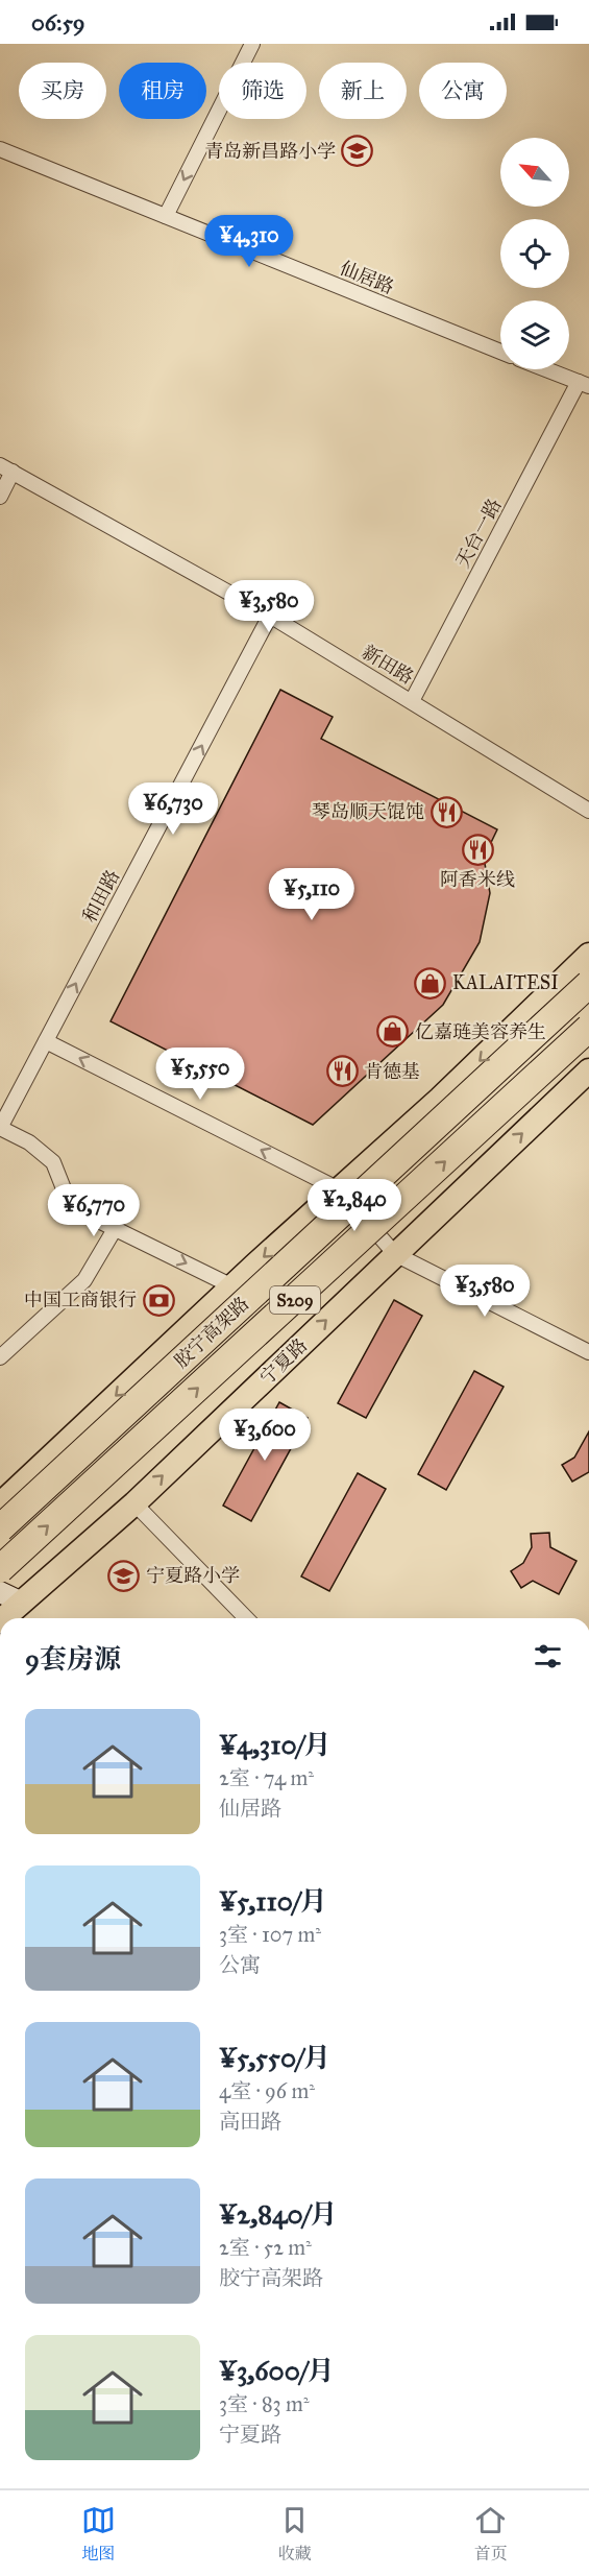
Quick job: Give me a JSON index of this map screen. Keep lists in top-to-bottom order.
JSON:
{
  "streets": {
    "highway": ["S209", "胶宁高架路"],
    "main road": ["宁夏路"],
    "street": [
      "仙居路",
      "天台一路",
      "新田路",
      "和田路"
    ]
  },
  "crossings": [
    ["天台一路", "新田路"],
    ["新田路", "和田路"]
  ],
  "one_way": ["和田路"],
  "places": {
    "school or university": ["青岛新昌路小学", "宁夏路小学"],
    "restaurant": ["琴岛顺天馄饨", "阿香米线", "肯德基"],
    "shop": ["KALAITESI", "亿嘉琏美容养生"],
    "bank": ["中国工商银行"]
  },
  "north": "top left",
  "page": {
    "status": "06:59",
    "chip": [
      "买房",
      "租房",
      "筛选",
      "新上",
      "公寓"
    ],
    "price": [
      "¥4,310",
      "¥3,580",
      "¥6,730",
      "¥5,110",
      "¥5,550",
      "¥2,840",
      "¥6,770",
      "¥3,580",
      "¥3,600"
    ],
    "heading": "9套房源",
    "list": [
      {
        "name": "¥4,310/月",
        "note": "2室 · 74 m² · 仙居路"
      },
      {
        "name": "¥5,110/月",
        "note": "3室 · 107 m² · 公寓"
      },
      {
        "name": "¥5,550/月",
        "note": "4室 · 96 m² · 高田路"
      },
      {
        "name": "¥2,840/月",
        "note": "2室 · 52 m² · 胶宁高架路"
      },
      {
        "name": "¥3,600/月",
        "note": "3室 · 83 m² · 宁夏路"
      }
    ],
    "tabs": ["地图", "收藏", "首页"]
  }
}
